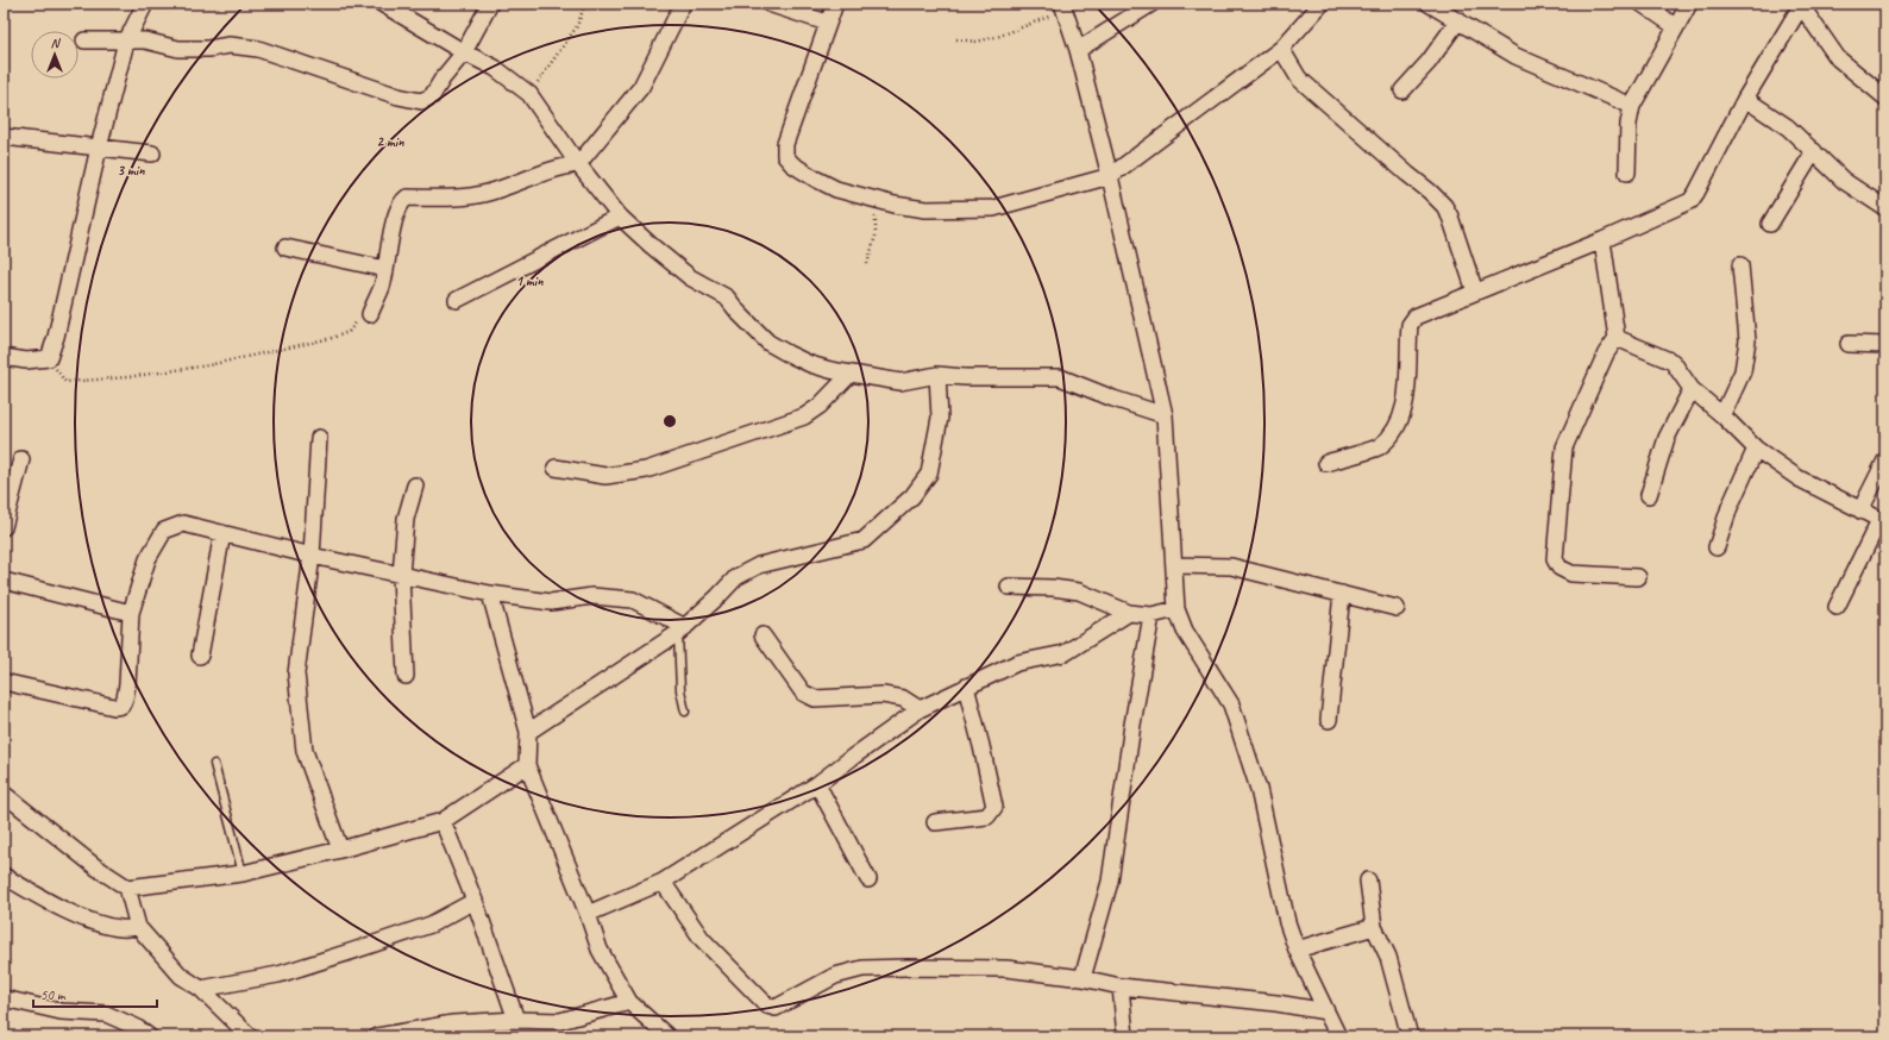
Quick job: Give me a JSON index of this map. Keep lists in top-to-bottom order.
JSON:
{
  "scale_bar": "50 m",
  "north": "top",
  "rings": ["2 min", "3 min", "1 min"]
}
